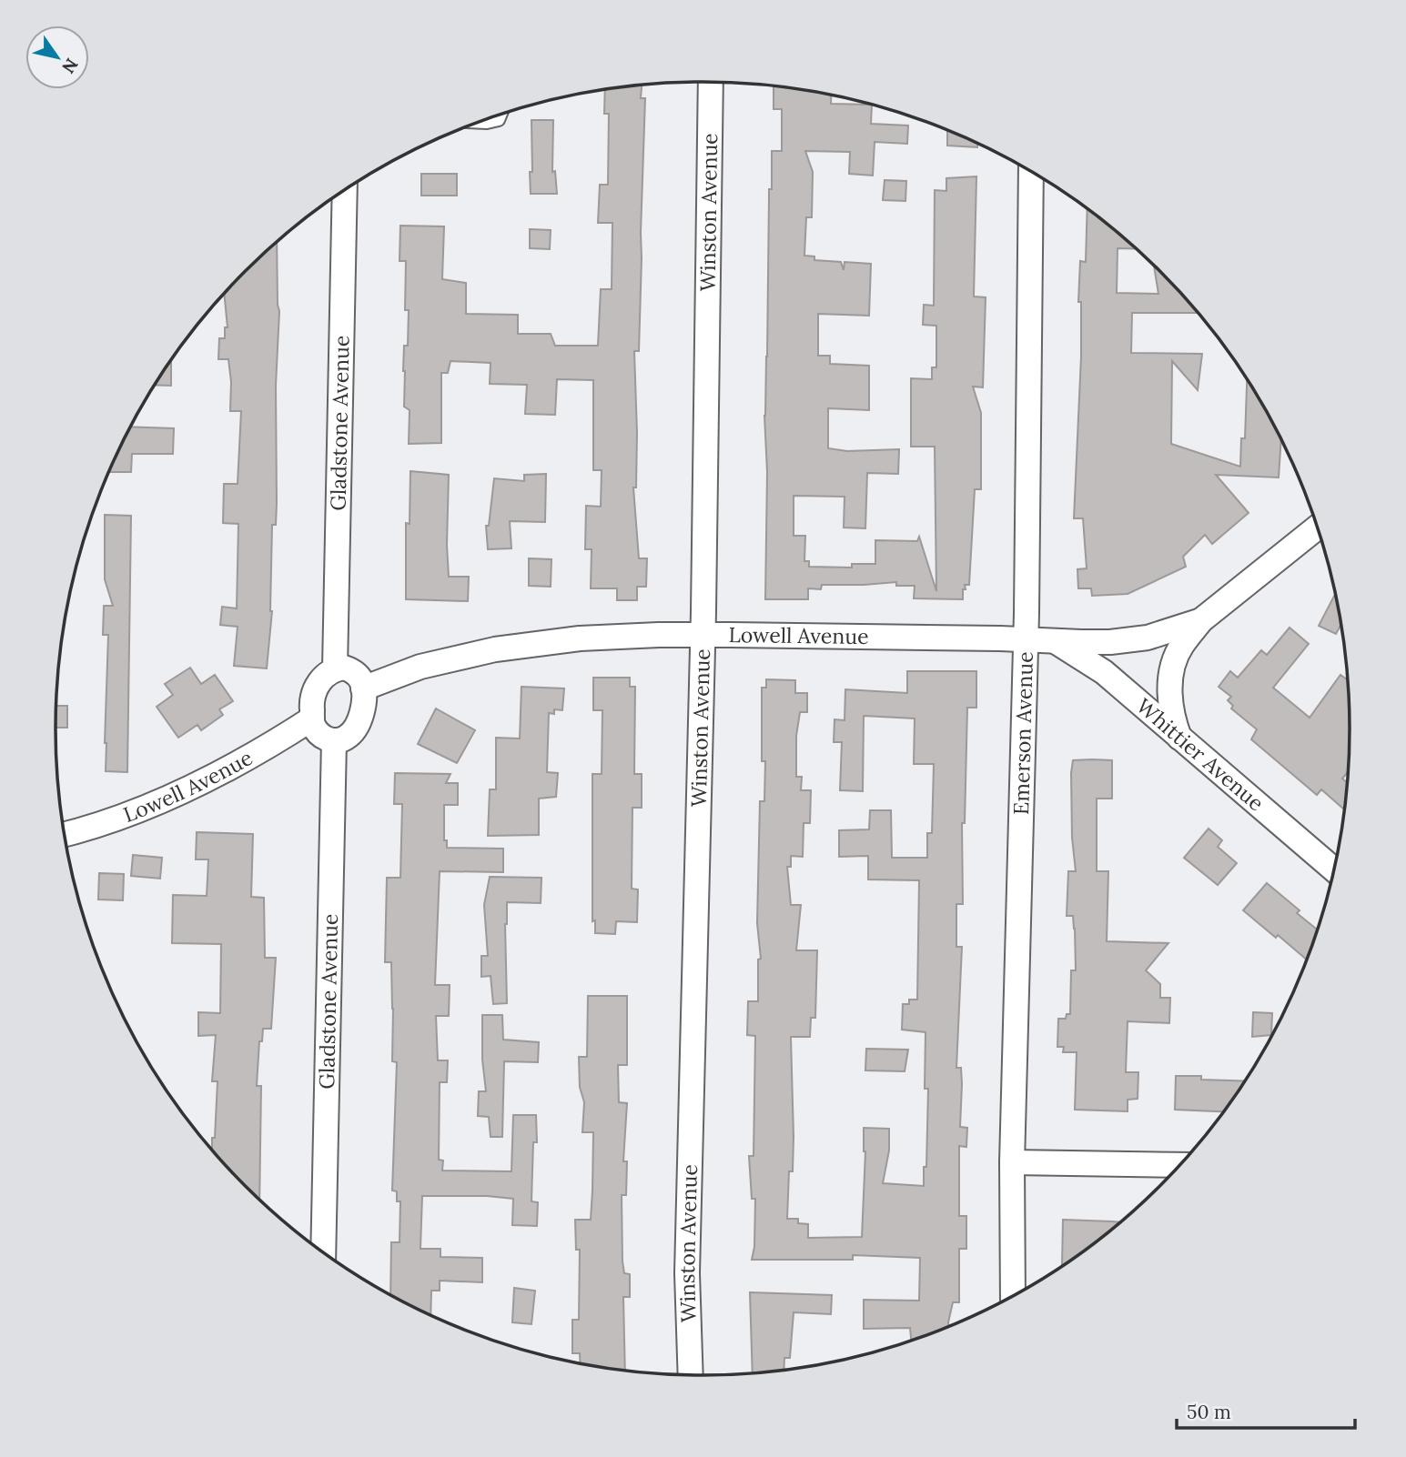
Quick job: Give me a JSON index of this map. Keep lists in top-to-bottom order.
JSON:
{
  "streets": {
    "street": [
      "Winston Avenue",
      "Gladstone Avenue",
      "Lowell Avenue",
      "Emerson Avenue",
      "Whittier Avenue"
    ]
  },
  "crossings": [
    ["Winston Avenue", "Lowell Avenue"],
    ["Gladstone Avenue", "Lowell Avenue"],
    ["Lowell Avenue", "Emerson Avenue"],
    ["Lowell Avenue", "Whittier Avenue"]
  ],
  "scale_bar": "50 m",
  "north": "bottom right"
}
